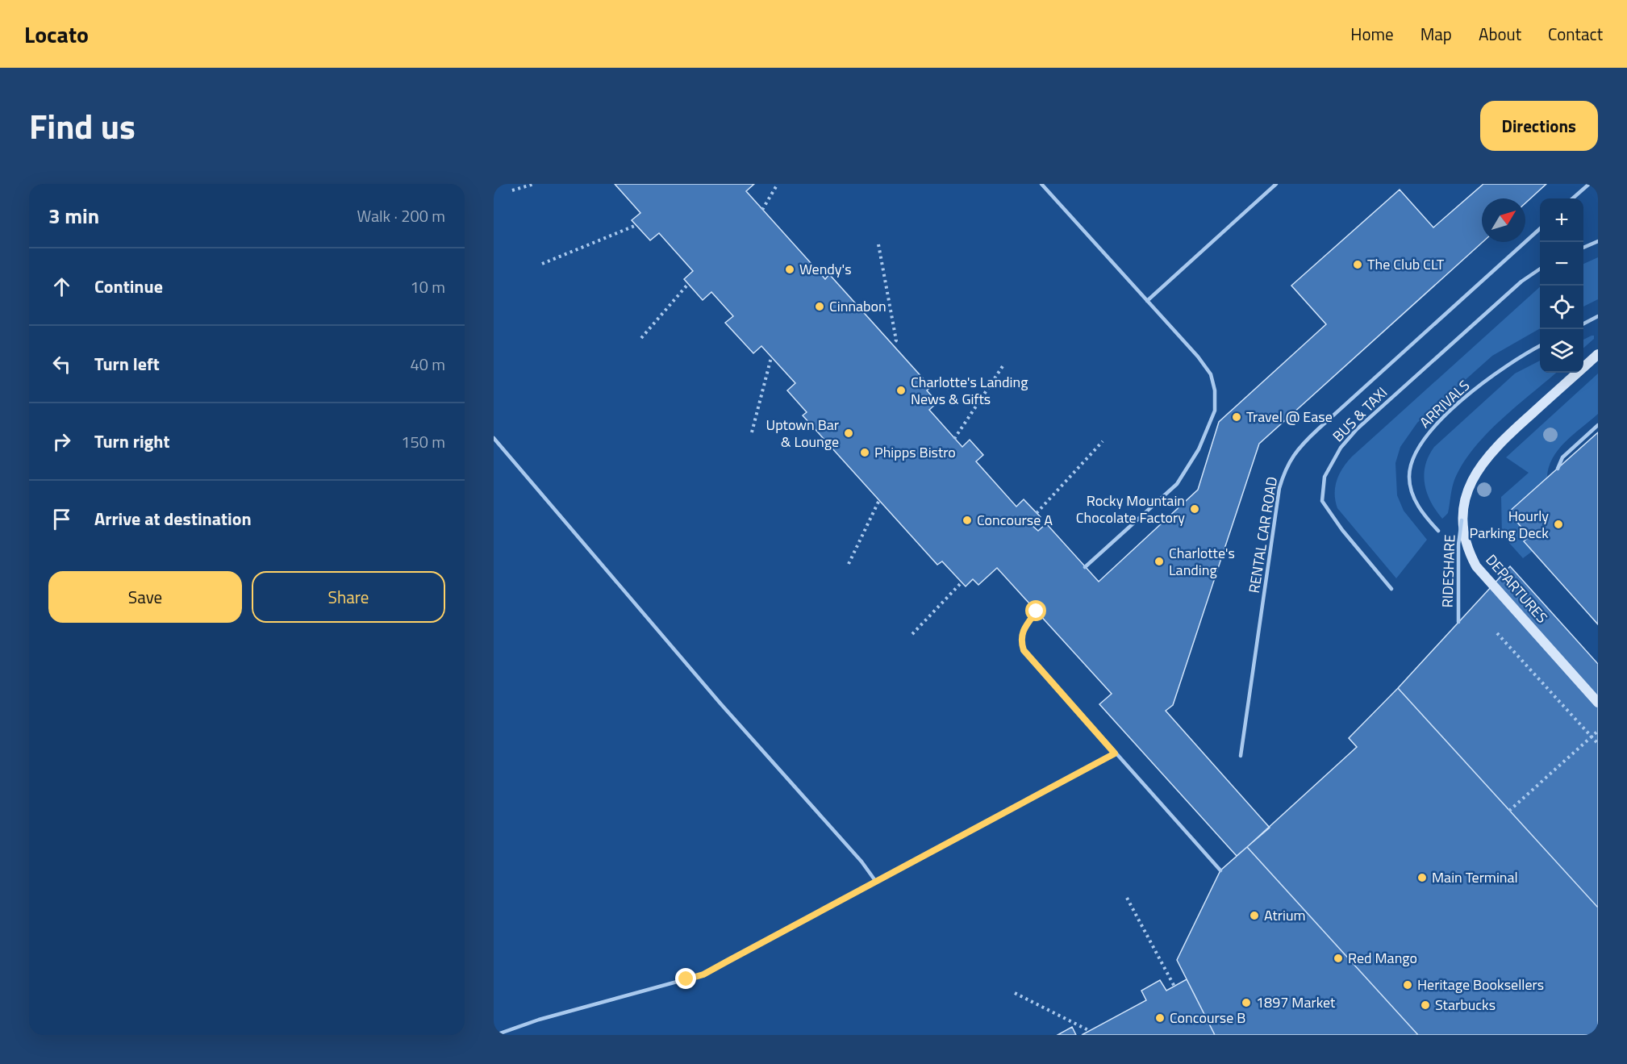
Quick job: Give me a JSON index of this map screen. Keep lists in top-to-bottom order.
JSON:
{
  "streets": {
    "main road": ["DEPARTURES"],
    "lane": [
      "ARRIVALS",
      "BUS & TAXI",
      "RENTAL CAR ROAD",
      "RIDESHARE"
    ]
  },
  "crossings": [
    ["RIDESHARE", "DEPARTURES"]
  ],
  "places": [
    "The Club CLT",
    "Wendy's",
    "Cinnabon",
    "Charlotte's Landing News & Gifts",
    "Travel @ Ease",
    "Uptown Bar & Lounge",
    "Phipps Bistro",
    "Rocky Mountain Chocolate Factory",
    "Concourse A",
    "Hourly Parking Deck",
    "Charlotte's Landing",
    "Main Terminal",
    "Atrium",
    "Red Mango",
    "Heritage Booksellers",
    "1897 Market",
    "Starbucks",
    "Concourse B"
  ],
  "north": "top right",
  "page": {
    "header": "Locato",
    "nav": [
      "Home",
      "Map",
      "About",
      "Contact"
    ],
    "title": "Find us",
    "buttons": [
      "Directions",
      ["Save", "Share"]
    ],
    "heading": ["3 min", "Walk · 200 m"],
    "map_buttons": ["+", "−"],
    "list": [
      ["Continue", "10 m"],
      ["Turn left", "40 m"],
      ["Turn right", "150 m"],
      "Arrive at destination"
    ]
  }
}
